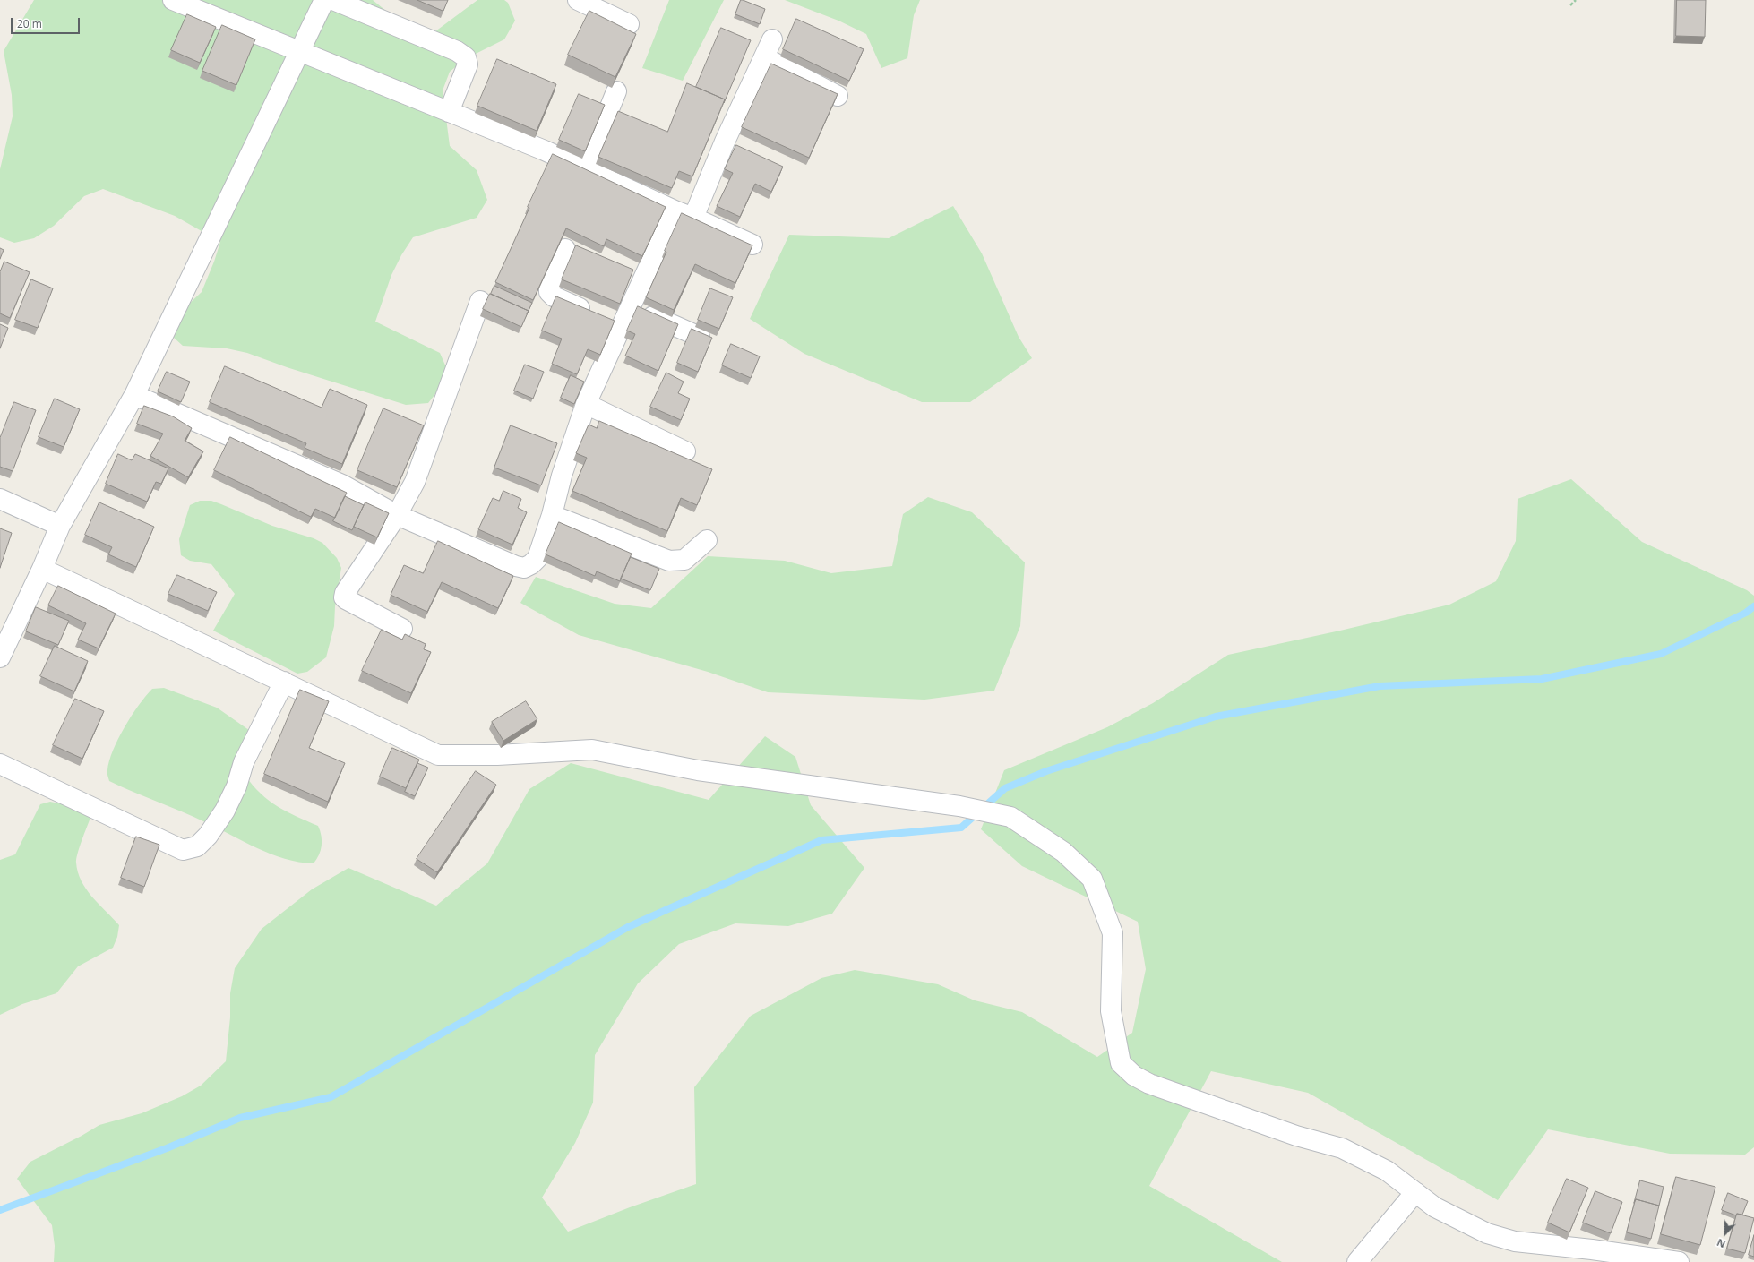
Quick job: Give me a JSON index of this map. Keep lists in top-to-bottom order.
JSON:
{
  "scale_bar": "20 m",
  "north": "bottom left"
}
